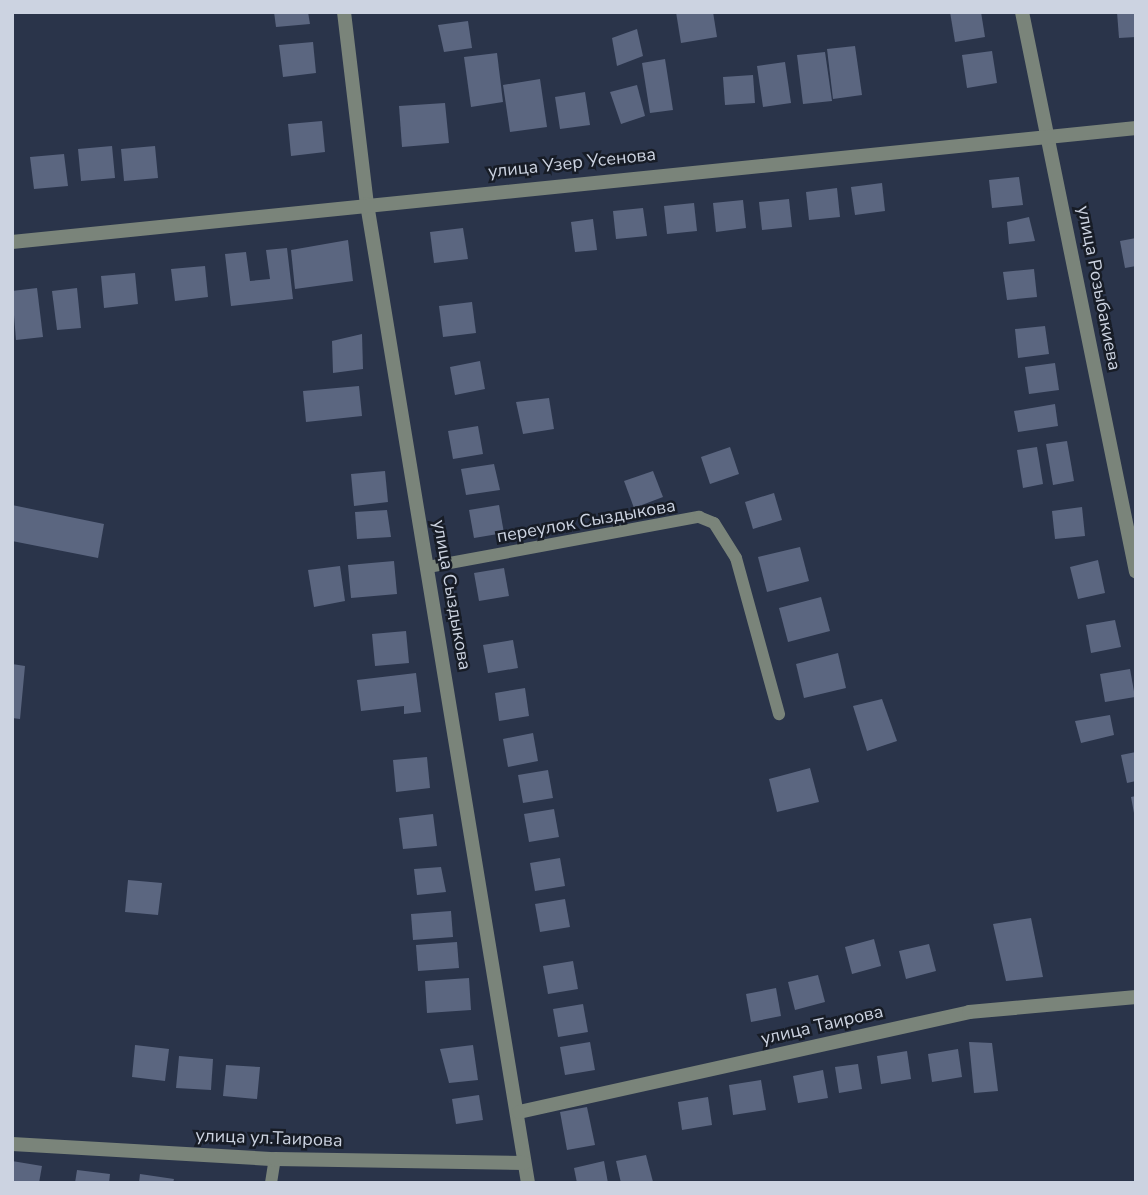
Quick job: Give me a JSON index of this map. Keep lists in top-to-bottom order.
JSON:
{
  "streets": {
    "street": [
      "улица Узер Усенова",
      "улица Розыбакиева",
      "улица Сыздыкова",
      "улица Таирова",
      "улица ул.Таирова"
    ],
    "lane": ["переулок Сыздыкова"]
  },
  "crossings": [
    ["улица Узер Усенова", "улица Розыбакиева"],
    ["улица Узер Усенова", "улица Сыздыкова"],
    ["переулок Сыздыкова", "улица Сыздыкова"],
    ["улица Сыздыкова", "улица Таирова"],
    ["улица Сыздыкова", "улица ул.Таирова"]
  ]
}
